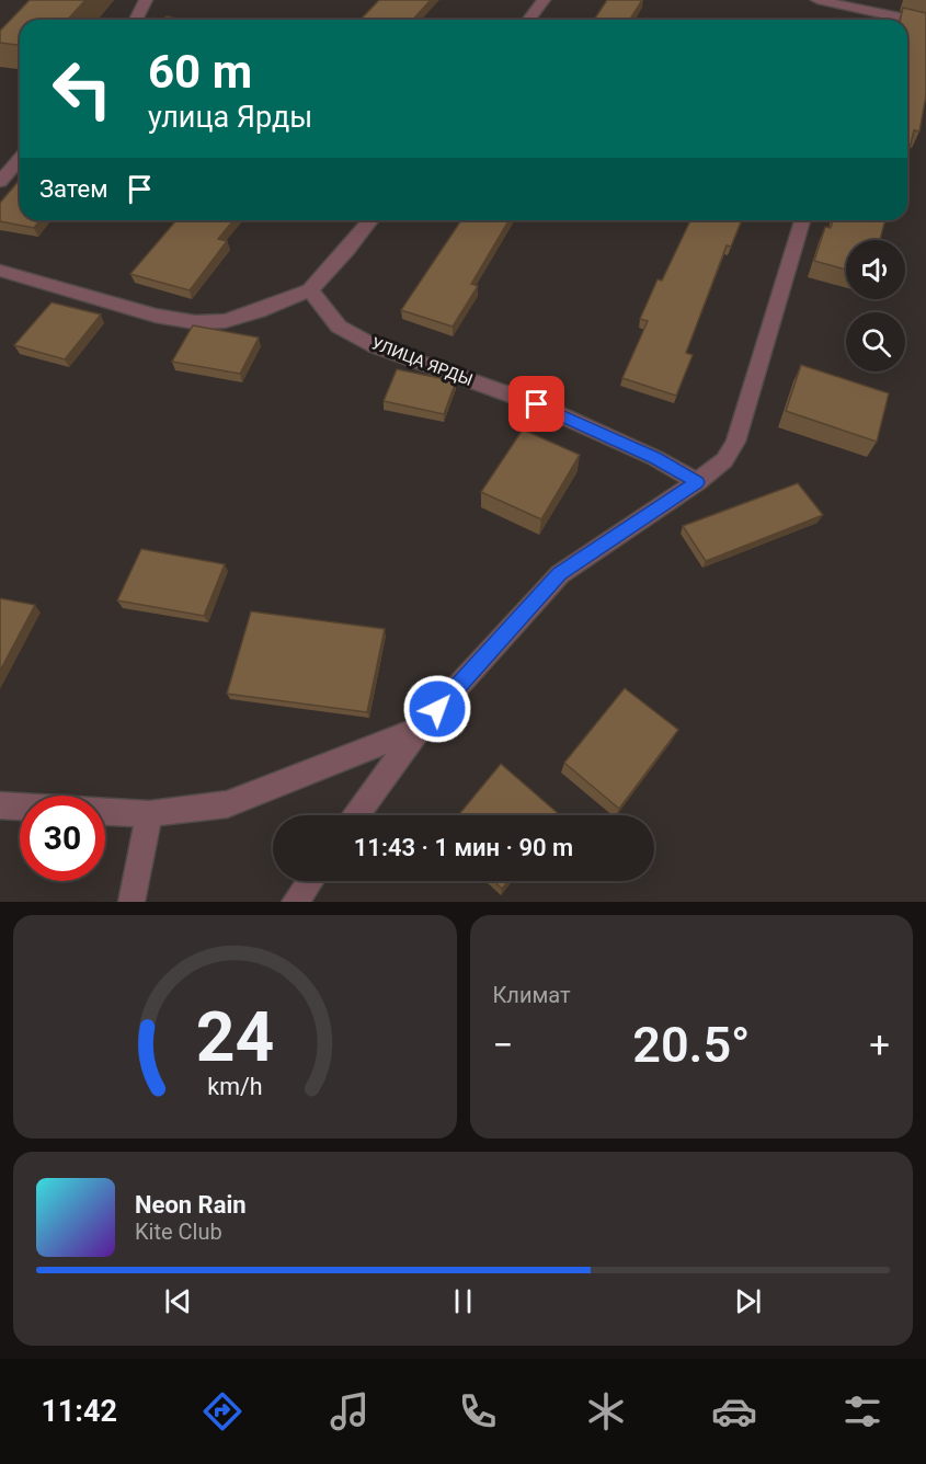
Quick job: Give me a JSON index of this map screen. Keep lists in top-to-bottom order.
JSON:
{
  "streets": {
    "street": ["УЛИЦА ЯРДЫ"]
  },
  "page": {
    "turn": ["60 m", "улица Ярды"],
    "then": "Затем",
    "limit": "30",
    "trip": "11:43 · 1 мин · 90 m",
    "tile": "Климат",
    "heat": ["−", "20.5°", "+"],
    "song": ["Neon Rain", "Kite Club"],
    "tabs": "11:42",
    "gauge": ["24", "km/h"]
  }
}
